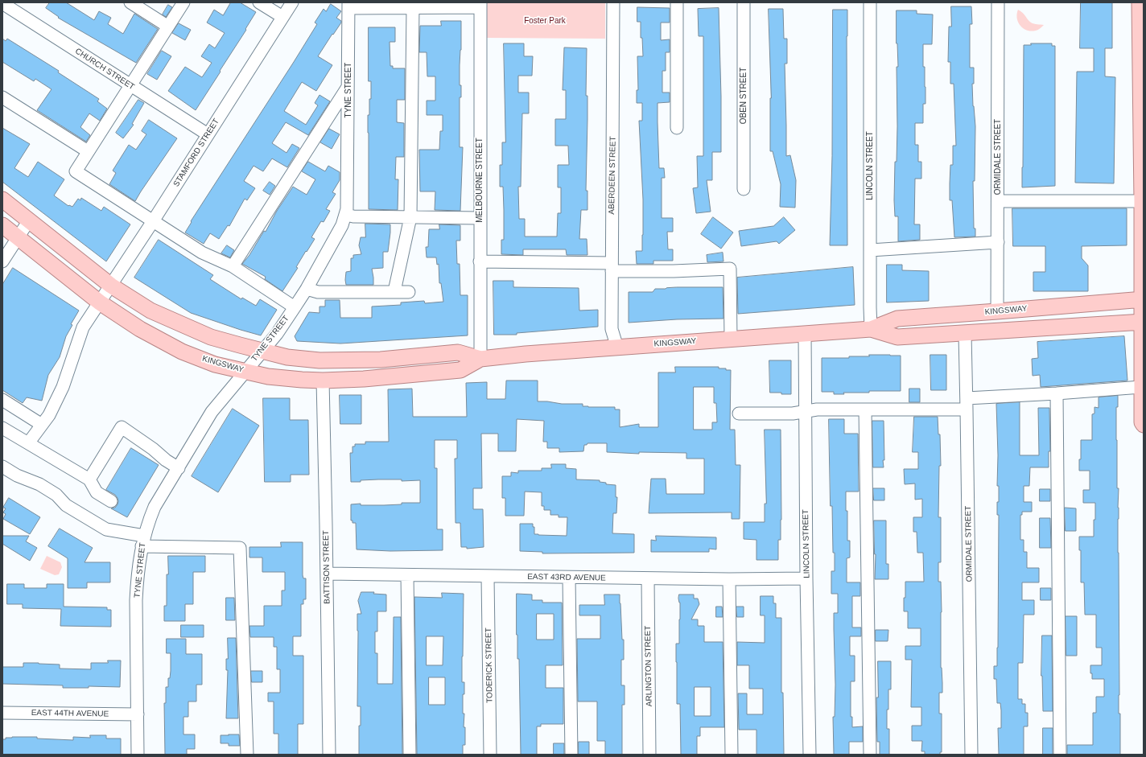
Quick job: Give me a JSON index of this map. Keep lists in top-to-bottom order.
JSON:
{
  "streets": {
    "main road": ["KINGSWAY"],
    "street": [
      "CHURCH STREET",
      "TYNE STREET",
      "OBEN STREET",
      "STAMFORD STREET",
      "ORMIDALE STREET",
      "LINCOLN STREET",
      "ABERDEEN STREET",
      "MELBOURNE STREET",
      "BATTISON STREET",
      "EAST 43RD AVENUE",
      "TODERICK STREET",
      "ARLINGTON STREET",
      "EAST 44TH AVENUE"
    ]
  },
  "crossings": [
    ["CHURCH STREET", "STAMFORD STREET"],
    ["TYNE STREET", "KINGSWAY"],
    ["TYNE STREET", "EAST 44TH AVENUE"],
    ["STAMFORD STREET", "KINGSWAY"],
    ["ORMIDALE STREET", "KINGSWAY"],
    ["LINCOLN STREET", "KINGSWAY"],
    ["LINCOLN STREET", "EAST 43RD AVENUE"],
    ["ABERDEEN STREET", "KINGSWAY"],
    ["MELBOURNE STREET", "KINGSWAY"],
    ["KINGSWAY", "BATTISON STREET"],
    ["BATTISON STREET", "EAST 43RD AVENUE"],
    ["EAST 43RD AVENUE", "TODERICK STREET"],
    ["EAST 43RD AVENUE", "ARLINGTON STREET"]
  ],
  "parks": ["Foster Park"]
}
